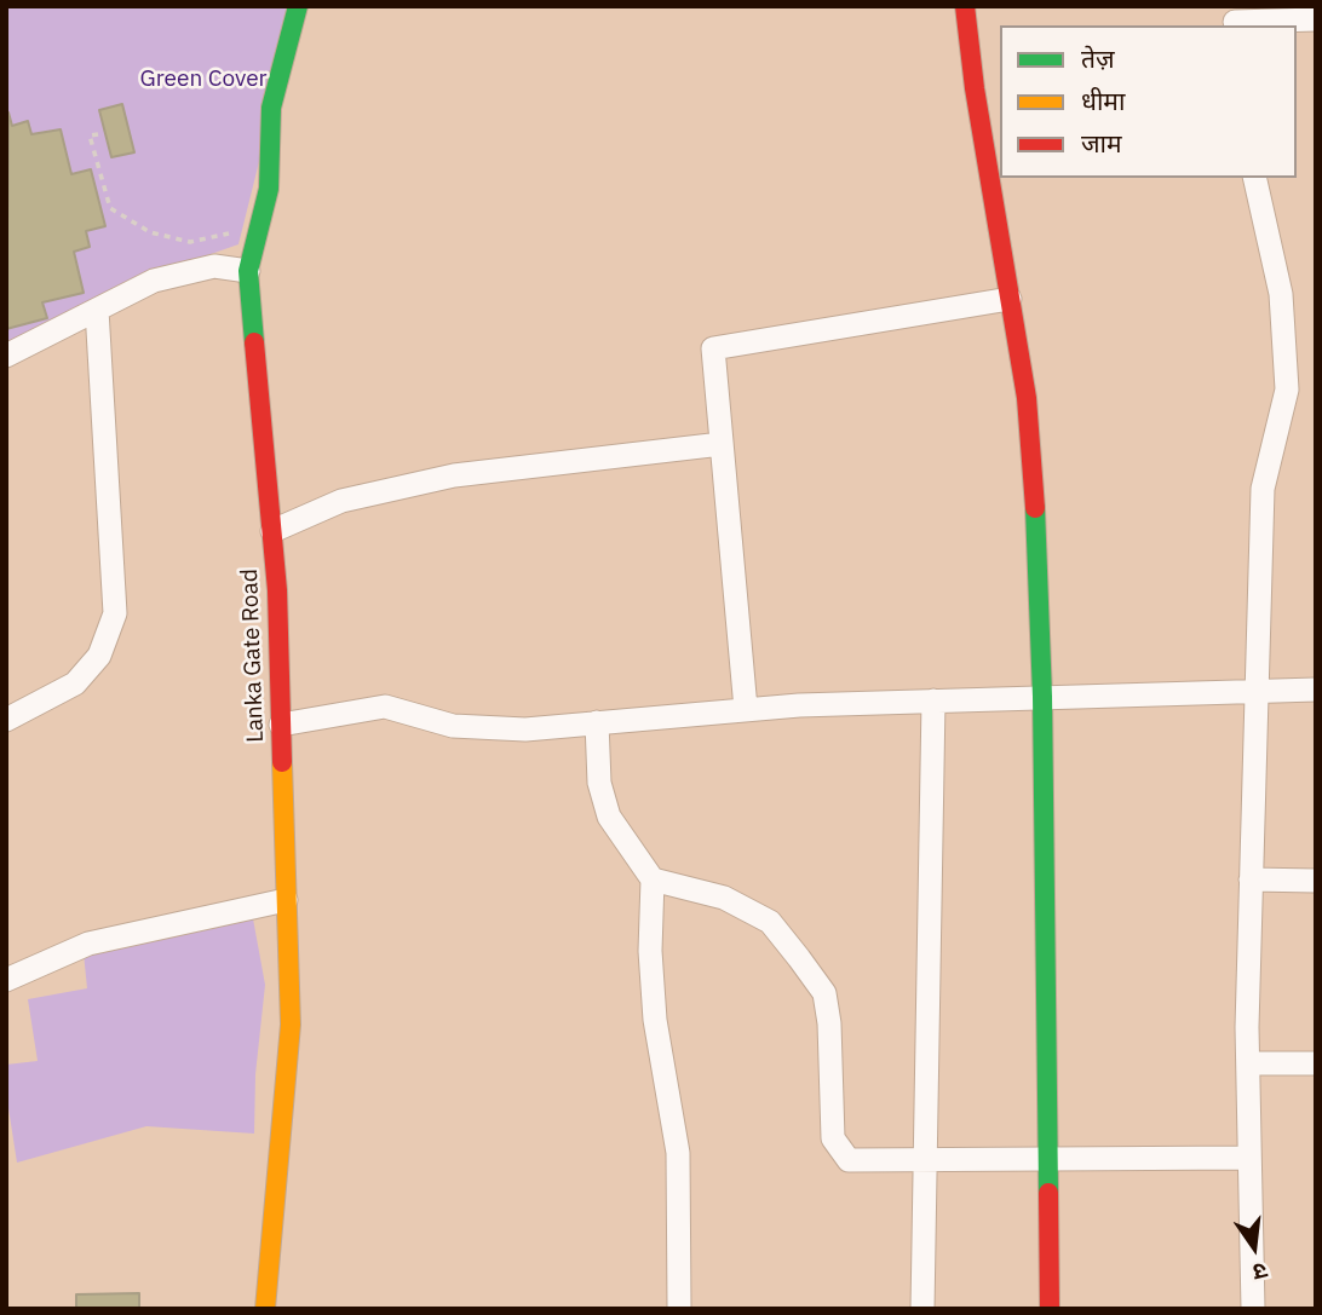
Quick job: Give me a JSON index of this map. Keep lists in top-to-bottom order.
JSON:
{
  "streets": {
    "street": ["Lanka Gate Road"]
  },
  "parks": ["Green Cover"],
  "legend": ["तेज़", "धीमा", "जाम"],
  "north": "bottom"
}
